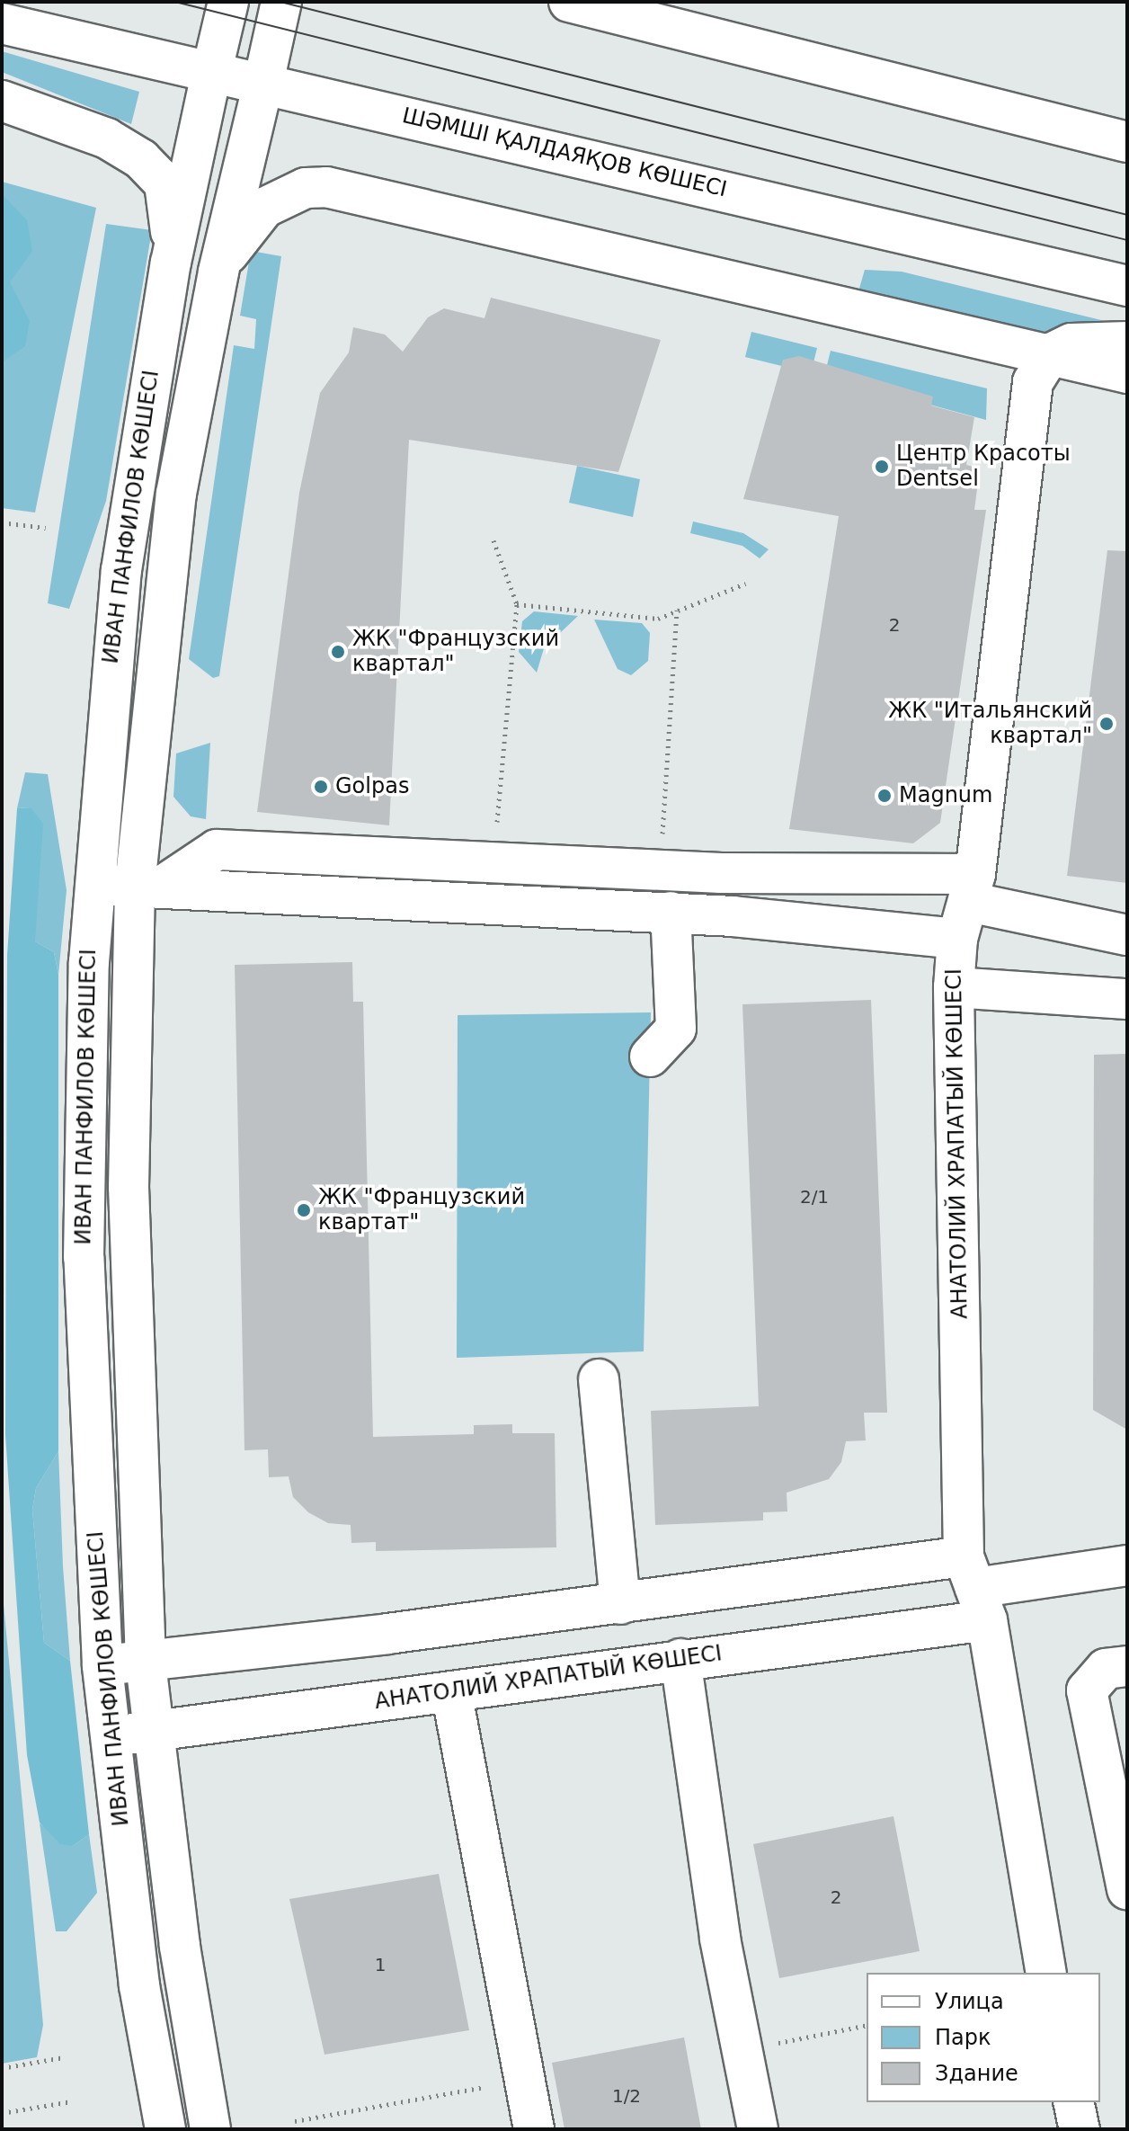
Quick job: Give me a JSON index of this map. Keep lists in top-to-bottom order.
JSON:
{
  "streets": {
    "street": ["ШӘМШІ ҚАЛДАЯҚОВ КӨШЕСІ", "ИВАН ПАНФИЛОВ КӨШЕСІ", "АНАТОЛИЙ ХРАПАТЫЙ КӨШЕСІ"]
  },
  "crossings": [
    ["ШӘМШІ ҚАЛДАЯҚОВ КӨШЕСІ", "ИВАН ПАНФИЛОВ КӨШЕСІ"],
    ["ИВАН ПАНФИЛОВ КӨШЕСІ", "АНАТОЛИЙ ХРАПАТЫЙ КӨШЕСІ"]
  ],
  "places": [
    "Центр Красоты Dentsel",
    "ЖК \"Французский квартал\"",
    "ЖК \"Итальянский квартал\"",
    "Golpas",
    "Magnum",
    "ЖК \"Французский квартат\""
  ],
  "house_numbers": [
    "2",
    "2/1",
    "2",
    "1",
    "1/2"
  ],
  "legend": ["Улица", "Парк", "Здание"]
}
